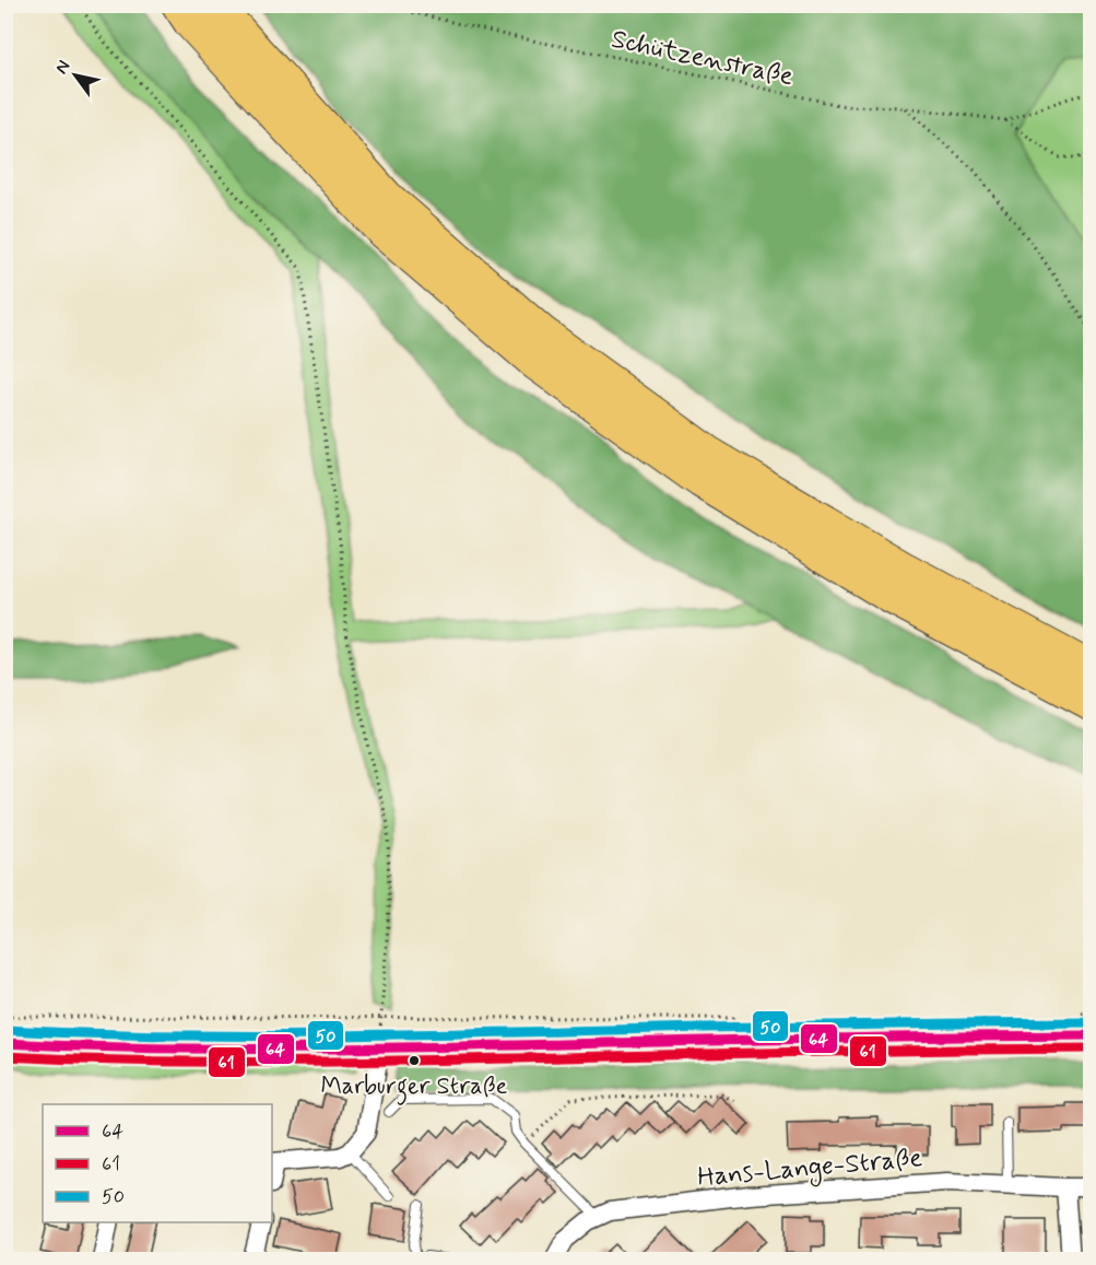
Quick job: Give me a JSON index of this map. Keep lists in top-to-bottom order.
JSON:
{
  "streets": {
    "street": ["Hans-Lange-Straße"],
    "path": ["Schützenstraße"]
  },
  "places": ["Marburger Straße"],
  "lines": ["transit line 50", "transit line 64", "transit line 61"],
  "legend": ["64", "61", "50"],
  "north": "top left"
}
